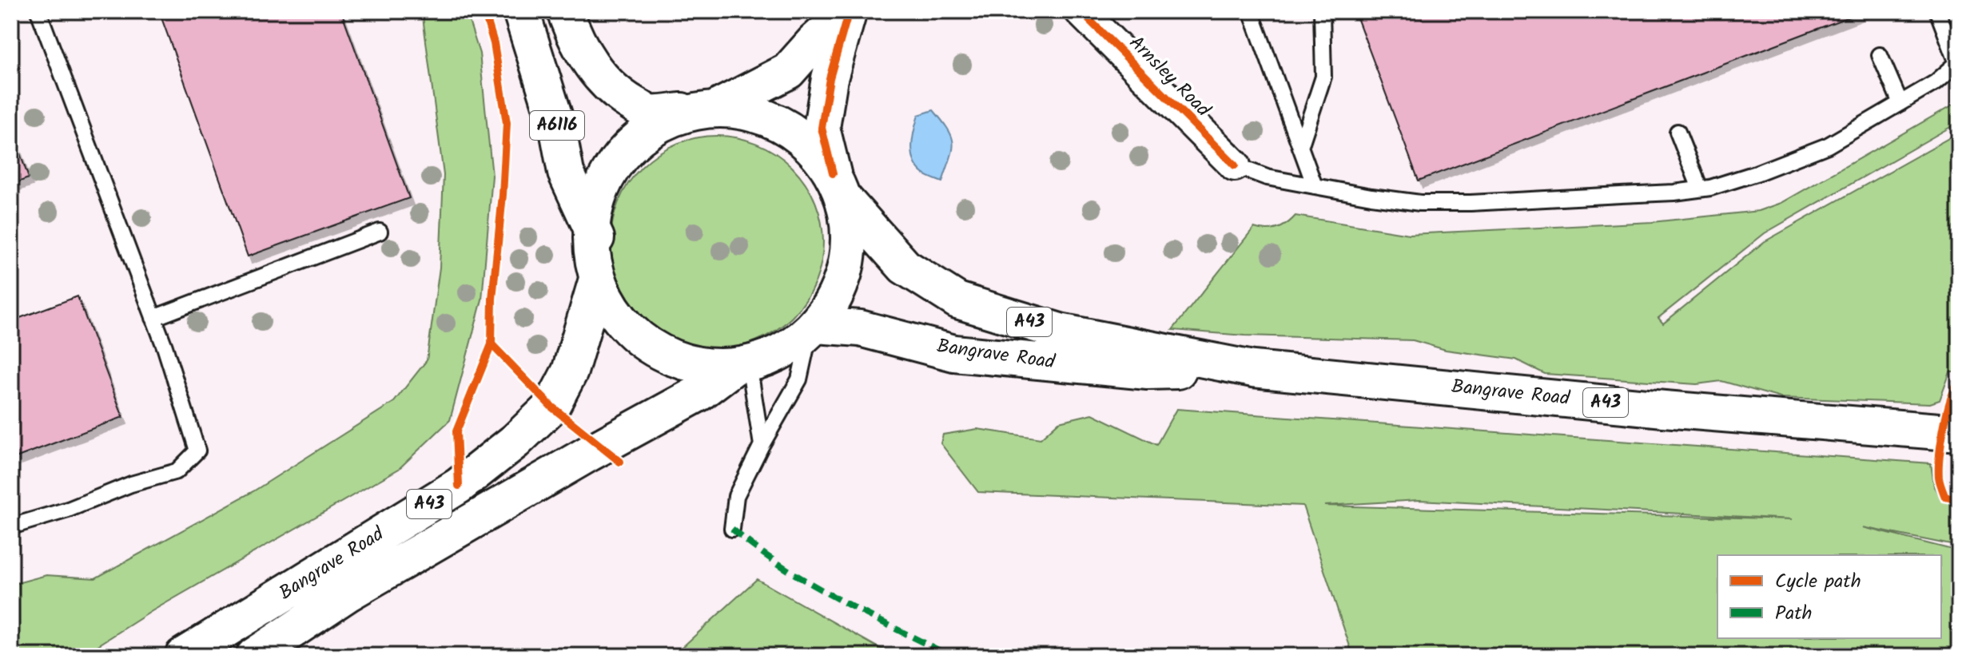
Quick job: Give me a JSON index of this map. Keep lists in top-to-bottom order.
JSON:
{
  "streets": {
    "main road": ["A6116", "A43", "Bangrave Road"],
    "street": ["Arnsley Road"]
  },
  "crossings": [
    ["A6116", "A43"],
    ["A43", "Bangrave Road"]
  ],
  "legend": ["Cycle path", "Path"]
}
